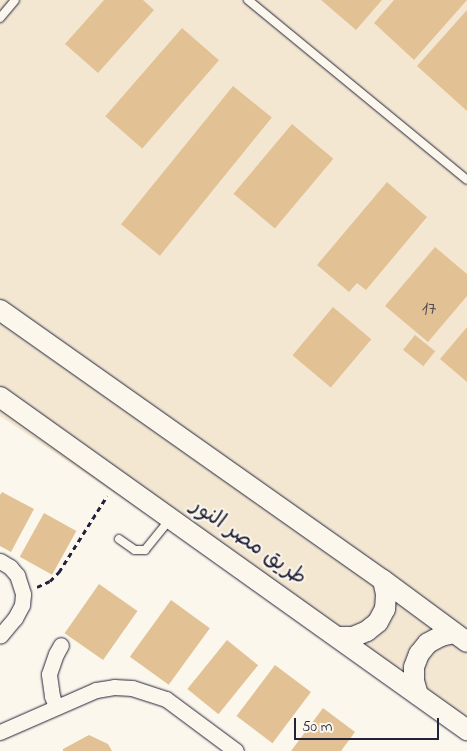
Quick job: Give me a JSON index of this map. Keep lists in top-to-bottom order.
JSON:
{
  "streets": {
    "street": ["طريق مصر النور"]
  },
  "house_numbers": ["17"],
  "scale_bar": "50 m"
}
